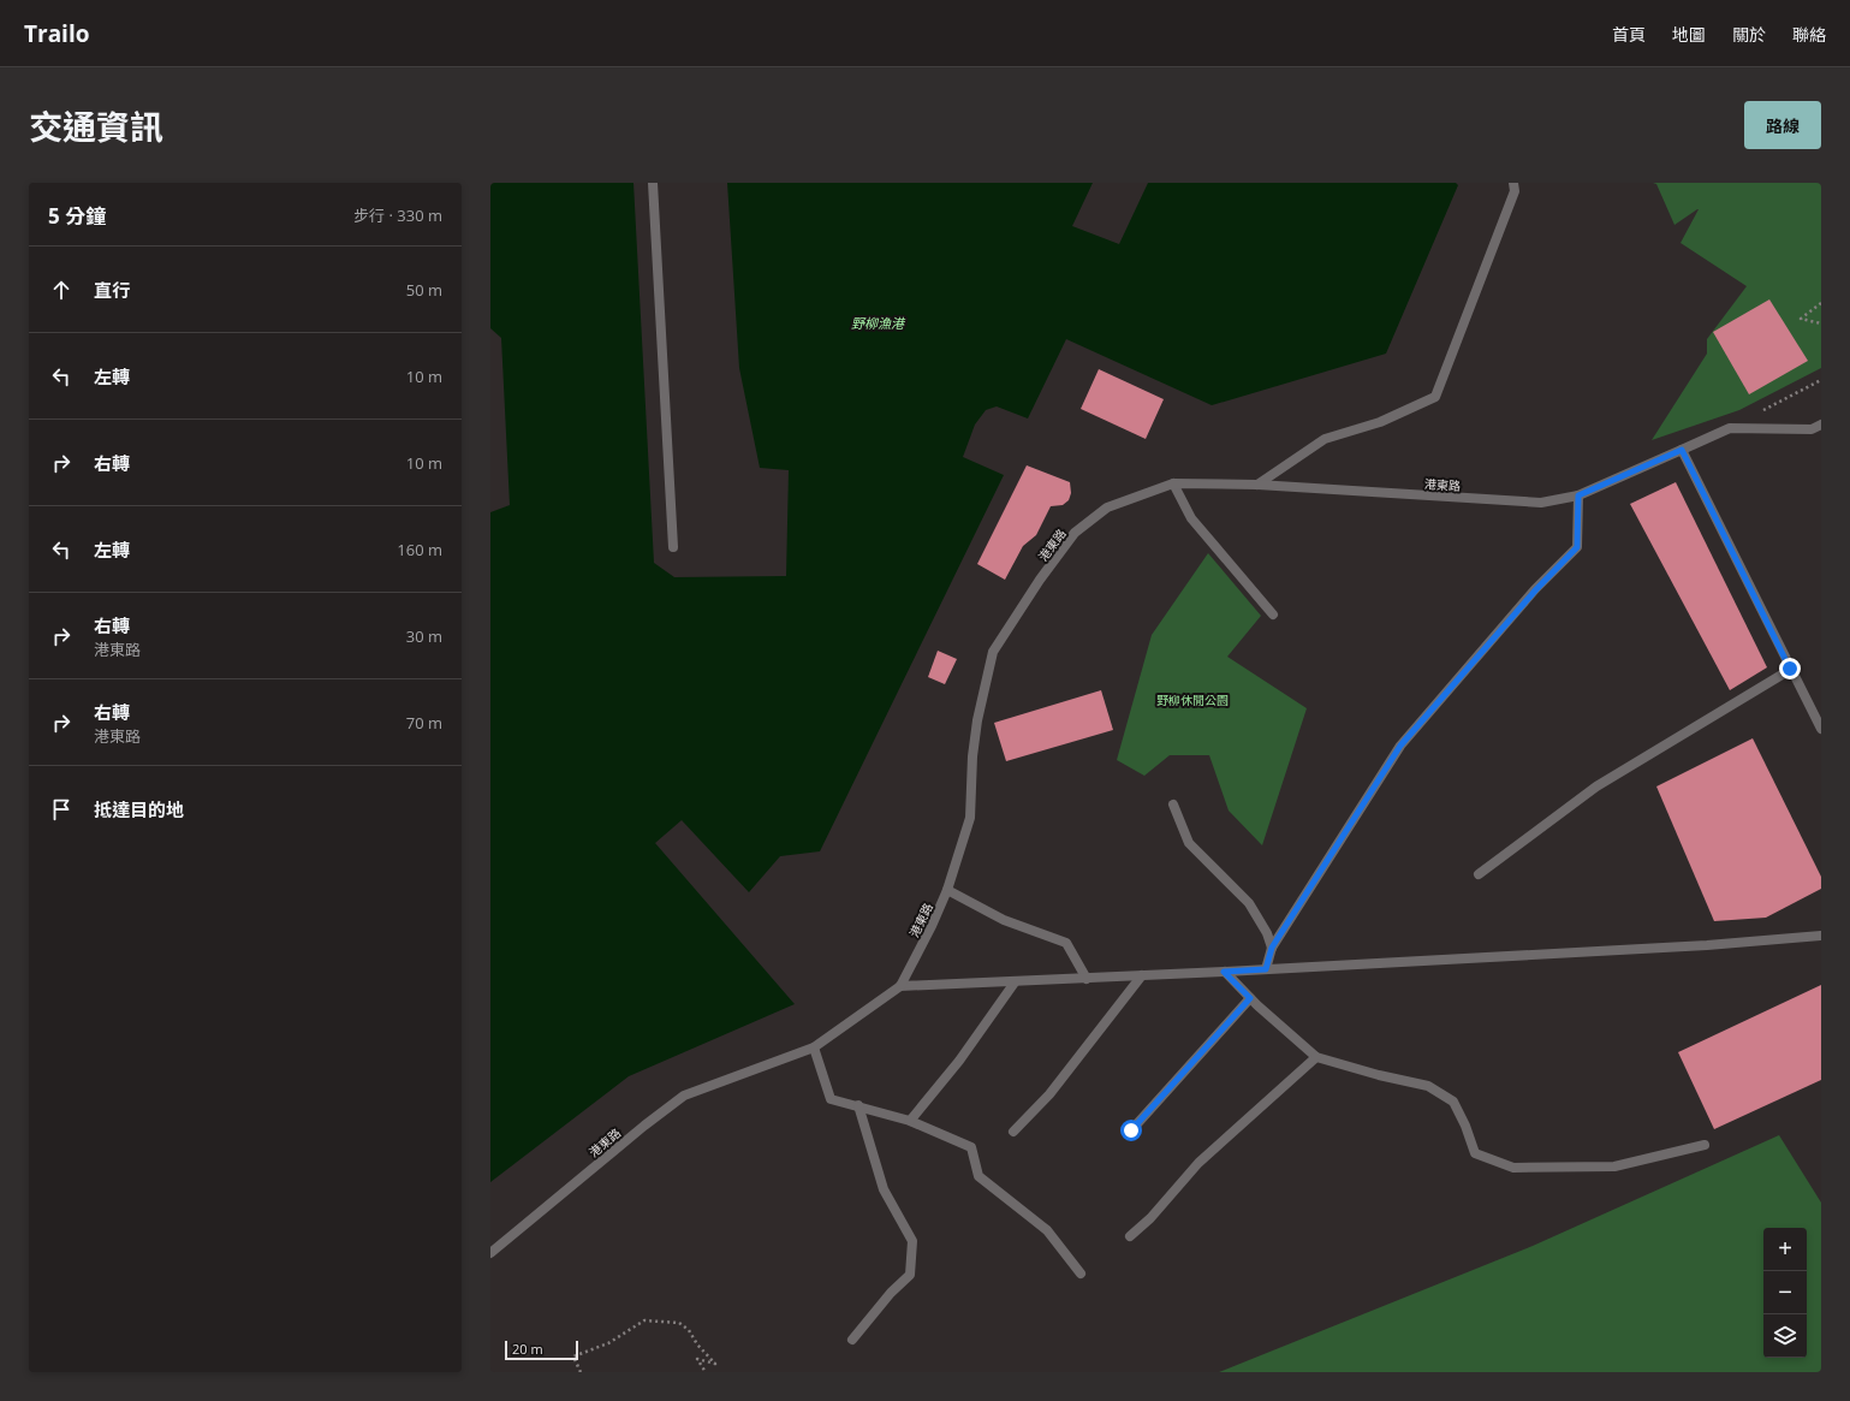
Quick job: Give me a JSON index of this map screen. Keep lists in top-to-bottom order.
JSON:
{
  "streets": {
    "street": ["港東路"]
  },
  "water": ["野柳漁港"],
  "parks": ["野柳休閒公園"],
  "scale_bar": "20 m",
  "page": {
    "header": "Trailo",
    "nav": [
      "首頁",
      "地圖",
      "關於",
      "聯絡"
    ],
    "title": "交通資訊",
    "buttons": "路線",
    "heading": ["5 分鐘", "步行 · 330 m"],
    "list": [
      ["直行", "50 m"],
      ["左轉", "10 m"],
      ["右轉", "10 m"],
      ["左轉", "160 m"],
      ["右轉", "港東路", "30 m"],
      ["右轉", "港東路", "70 m"],
      "抵達目的地"
    ],
    "map_buttons": ["+", "−"],
    "scale": "20 m"
  }
}
